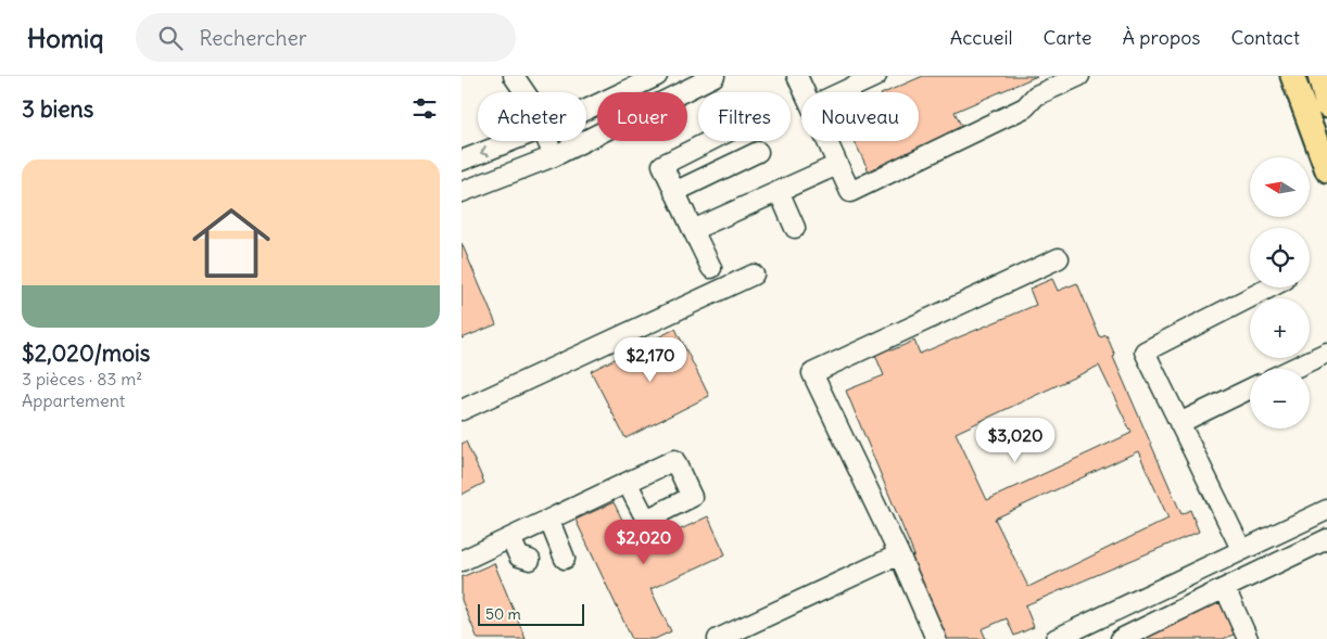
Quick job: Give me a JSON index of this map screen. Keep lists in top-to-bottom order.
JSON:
{
  "scale_bar": "50 m",
  "north": "left",
  "page": {
    "header": "Homiq",
    "search": "Rechercher",
    "nav": [
      "Accueil",
      "Carte",
      "À propos",
      "Contact"
    ],
    "heading": "3 biens",
    "chip": [
      "Acheter",
      "Louer",
      "Filtres",
      "Nouveau"
    ],
    "list": [
      {
        "name": "$2,020/mois",
        "note": "3 pièces · 83 m² · Appartement"
      }
    ],
    "map_buttons": ["+", "−"],
    "price": ["$2,170", "$3,020", "$2,020"],
    "scale": "50 m"
  }
}
